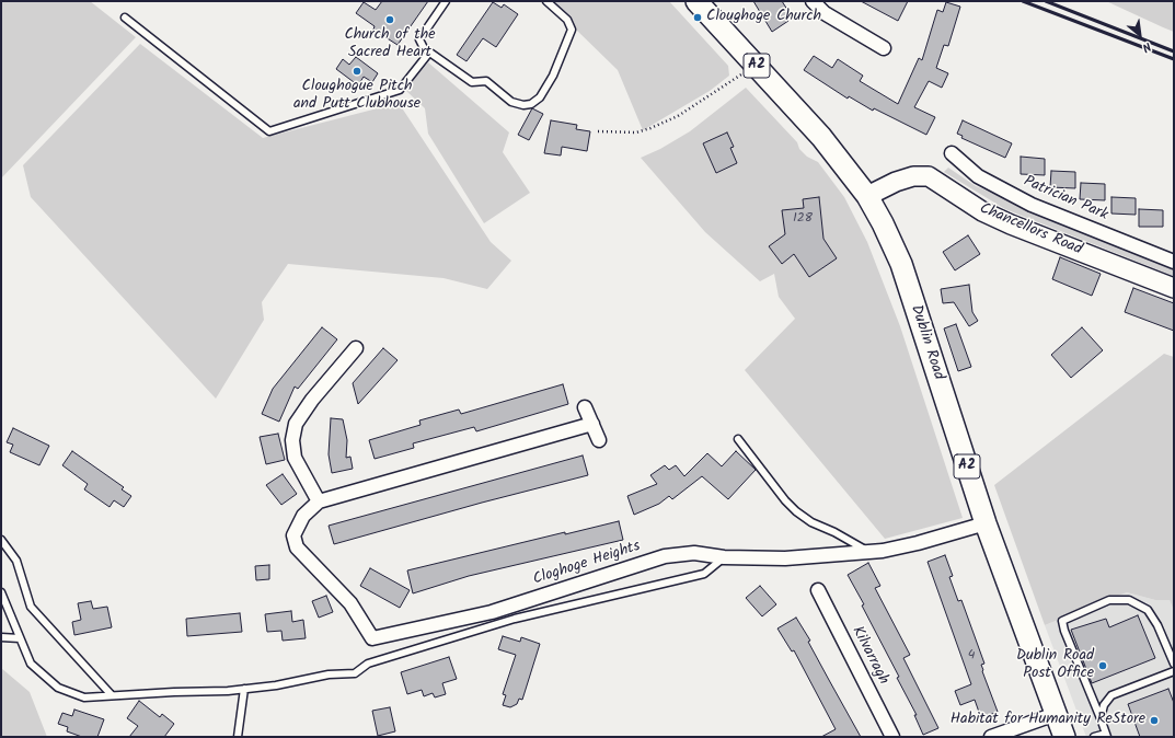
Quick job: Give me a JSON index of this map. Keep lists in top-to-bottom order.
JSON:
{
  "streets": {
    "main road": ["A2", "Dublin Road"],
    "street": [
      "Patrician Park",
      "Chancellors Road",
      "Cloghoge Heights",
      "Kilvarragh"
    ]
  },
  "crossings": [
    ["Chancellors Road", "Dublin Road"],
    ["Dublin Road", "Cloghoge Heights"]
  ],
  "places": [
    "Cloughoge Church",
    "Church of the Sacred Heart",
    "Cloughogue Pitch and Putt Clubhouse",
    "Dublin Road Post Office",
    "Habitat for Humanity ReStore"
  ],
  "house_numbers": ["128", "4"],
  "north": "bottom right"
}
